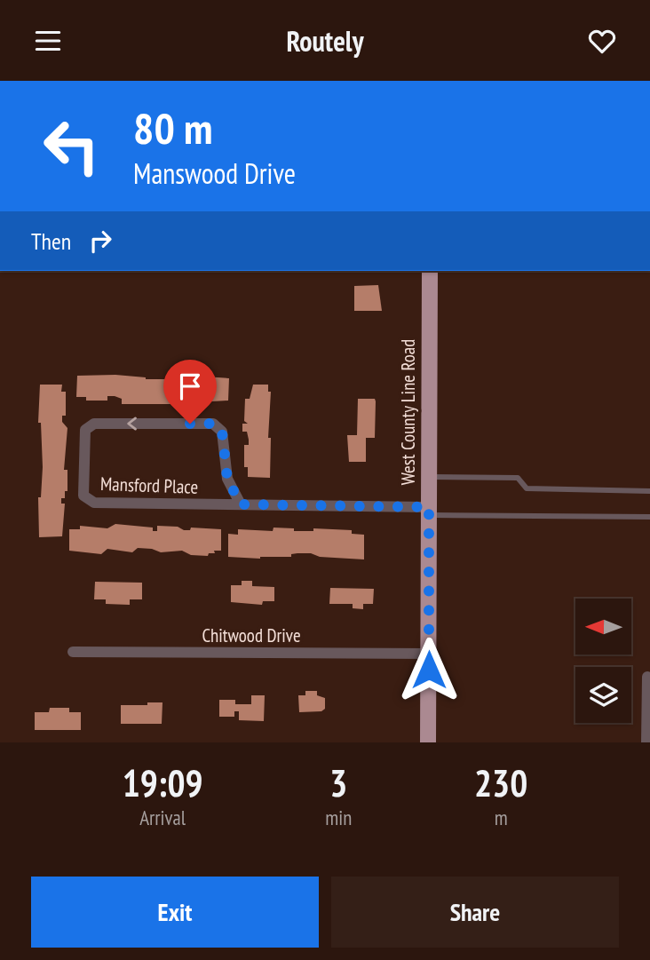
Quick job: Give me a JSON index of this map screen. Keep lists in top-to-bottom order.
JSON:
{
  "streets": {
    "main road": ["West County Line Road"],
    "street": ["Mansford Place", "Chitwood Drive"]
  },
  "crossings": [
    ["West County Line Road", "Chitwood Drive"]
  ],
  "north": "left",
  "page": {
    "header": "Routely",
    "turn": ["80 m", "Manswood Drive"],
    "then": "Then",
    "eta": [
      "19:09",
      "Arrival",
      "3",
      "min",
      "230",
      "m"
    ],
    "buttons": ["Exit", "Share"]
  }
}
